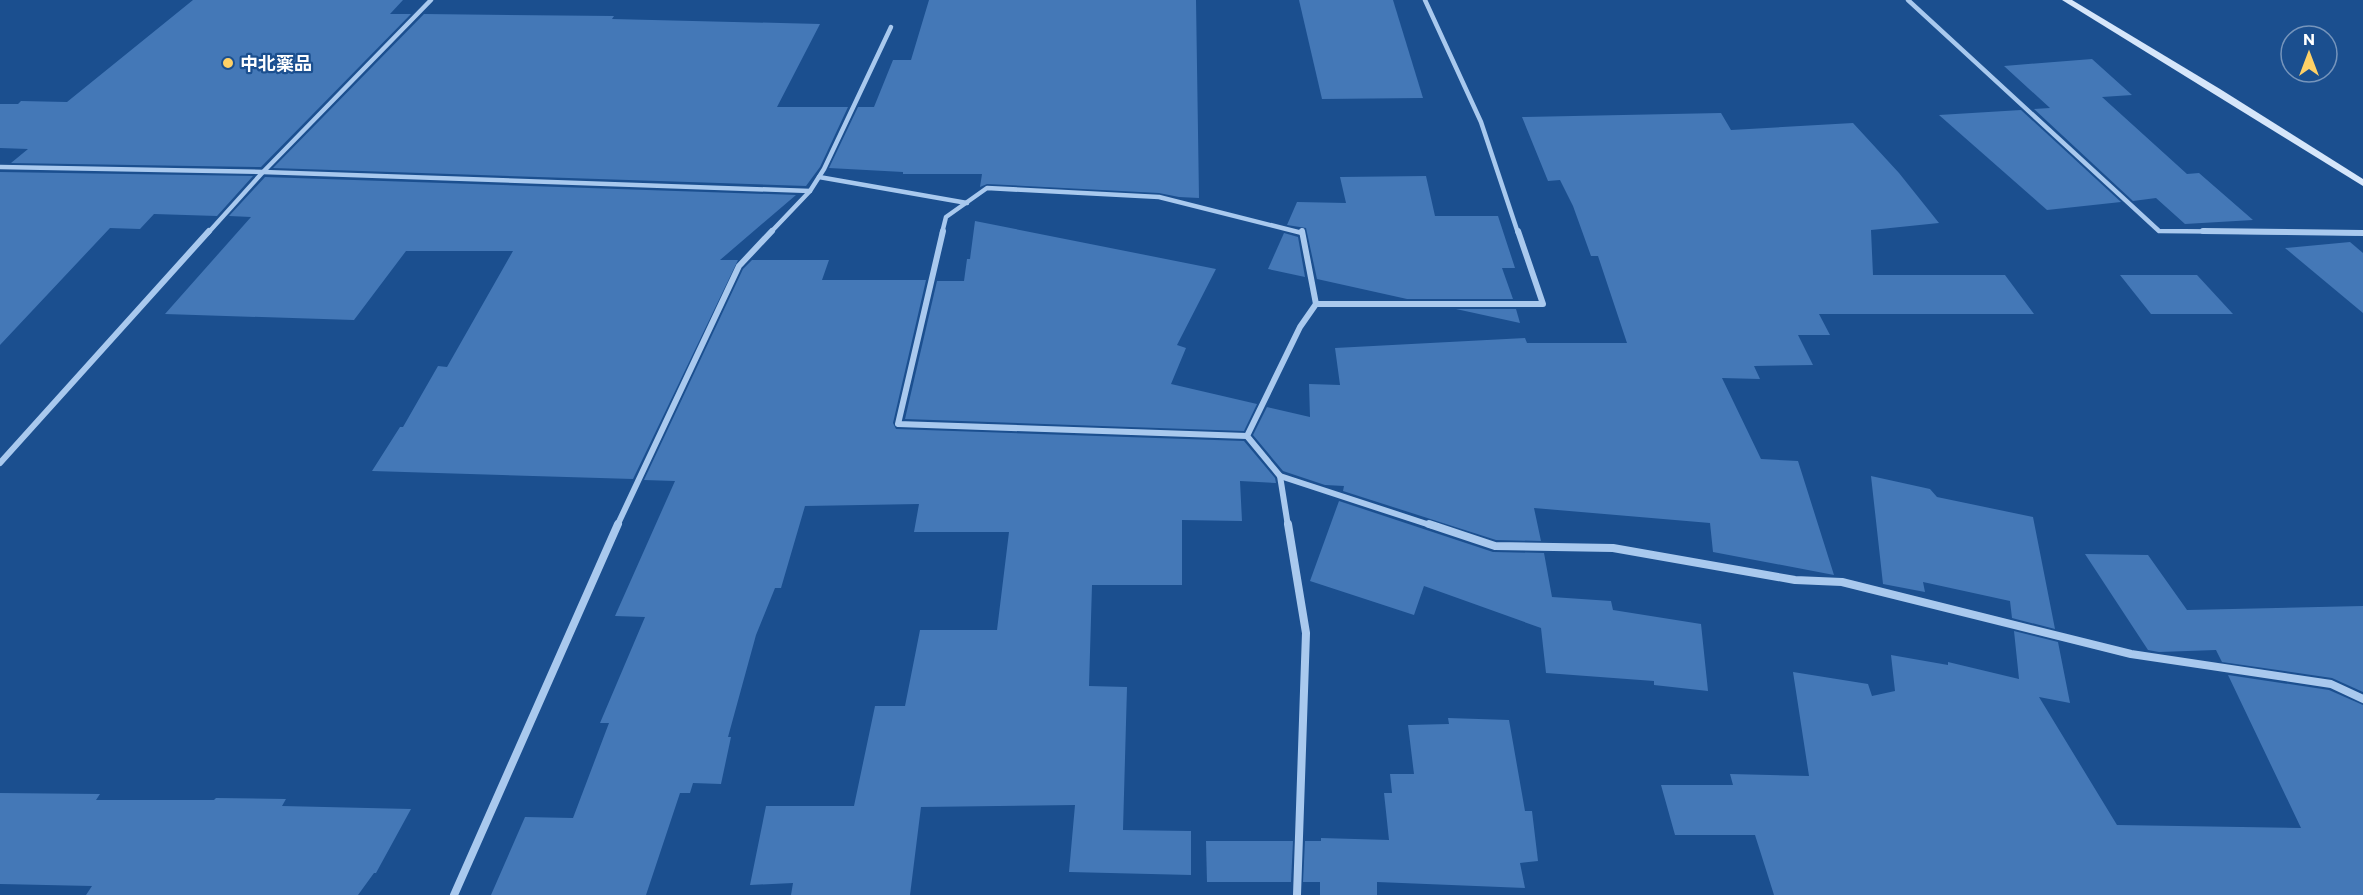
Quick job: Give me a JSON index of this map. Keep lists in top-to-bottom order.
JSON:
{
  "places": ["中北薬品"],
  "north": "top"
}
